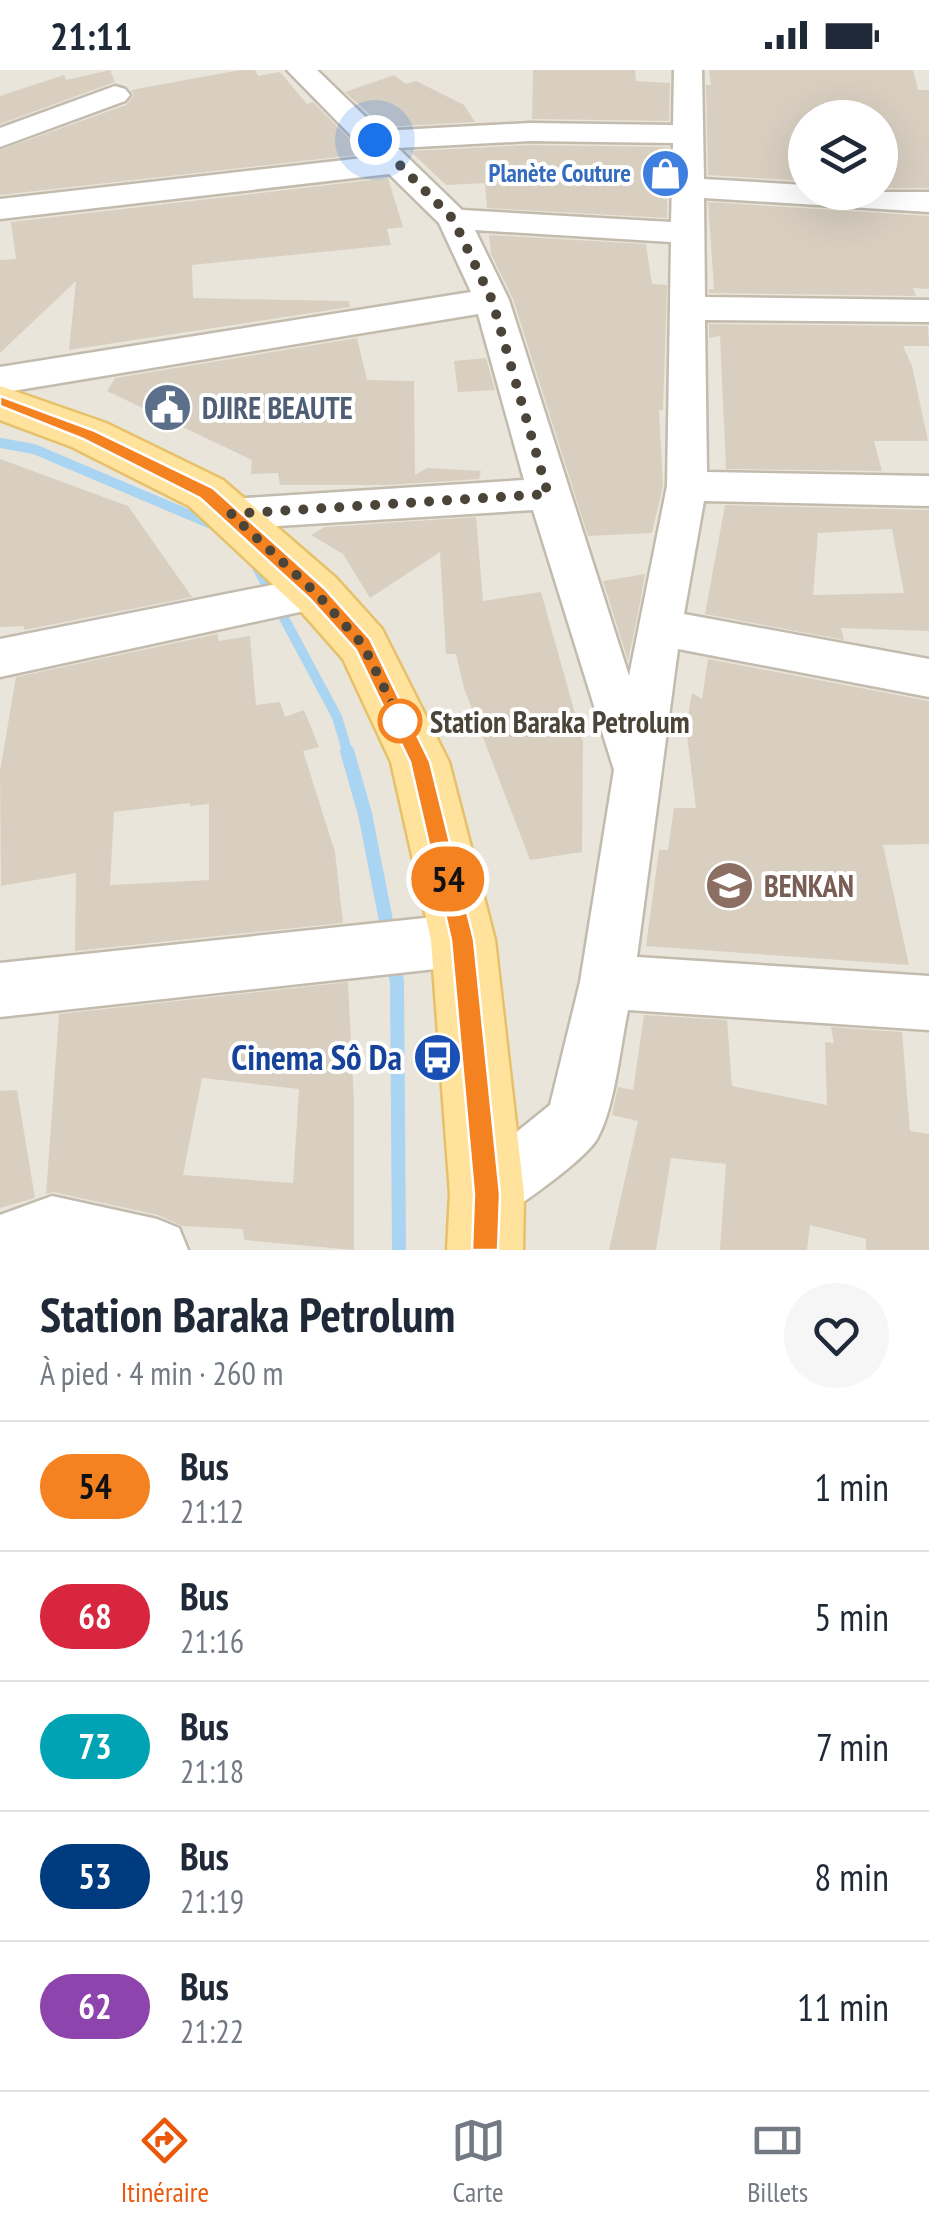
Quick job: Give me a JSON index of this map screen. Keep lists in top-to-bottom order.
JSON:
{
  "places": {
    "shop": ["Planète Couture"],
    "public building": ["DJIRE BEAUTE"],
    "other": ["Station Baraka Petrolum"],
    "school or university": ["BENKAN"],
    "bus stop": ["Cinema Sô Da"]
  },
  "lines": ["bus line 54"],
  "page": {
    "status": "21:11",
    "on_map": "54",
    "heading": ["Station Baraka Petrolum", "À pied · 4 min · 260 m"],
    "list": [
      {
        "mark": "54",
        "name": "Bus",
        "note": "21:12",
        "value": "1 min"
      },
      {
        "mark": "68",
        "name": "Bus",
        "note": "21:16",
        "value": "5 min"
      },
      {
        "mark": "73",
        "name": "Bus",
        "note": "21:18",
        "value": "7 min"
      },
      {
        "mark": "53",
        "name": "Bus",
        "note": "21:19",
        "value": "8 min"
      },
      {
        "mark": "62",
        "name": "Bus",
        "note": "21:22",
        "value": "11 min"
      }
    ],
    "tabs": ["Itinéraire", "Carte", "Billets"]
  }
}
